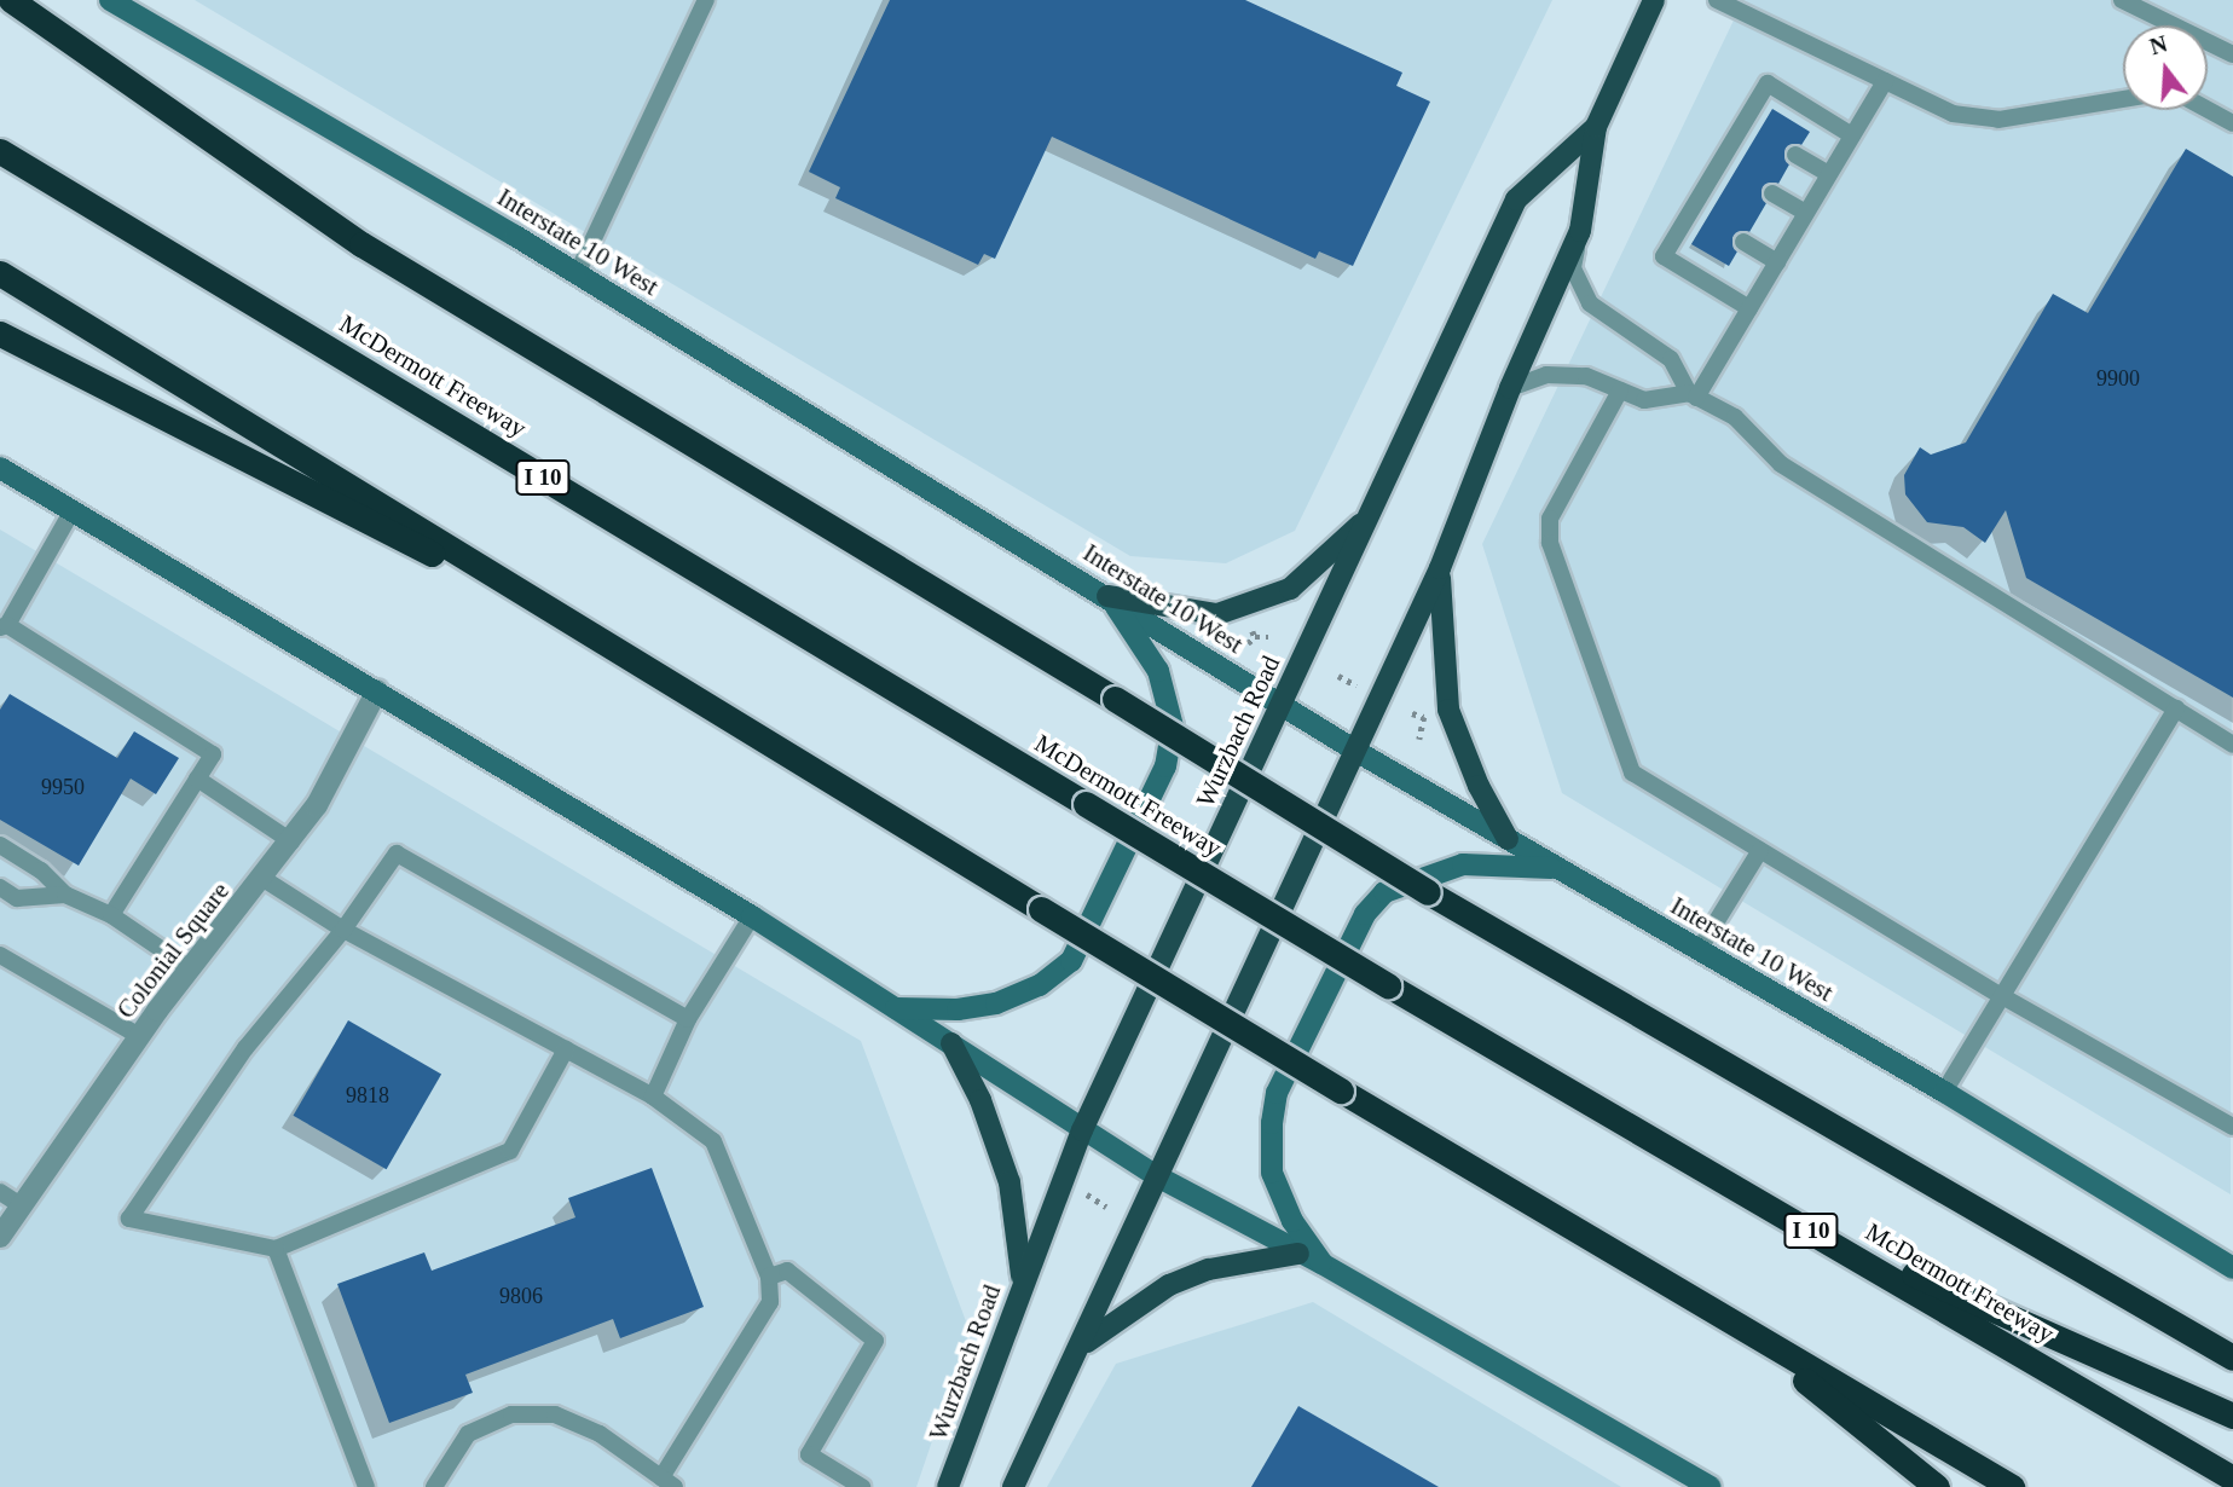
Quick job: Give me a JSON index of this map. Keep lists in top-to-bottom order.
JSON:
{
  "streets": {
    "highway": ["McDermott Freeway", "I 10"],
    "main road": ["Interstate 10 West", "Wurzbach Road"],
    "street": ["Colonial Square"]
  },
  "crossings": [
    ["Interstate 10 West", "Wurzbach Road"]
  ],
  "house_numbers": [
    "9900",
    "9950",
    "9818",
    "9806"
  ],
  "north": "top"
}
